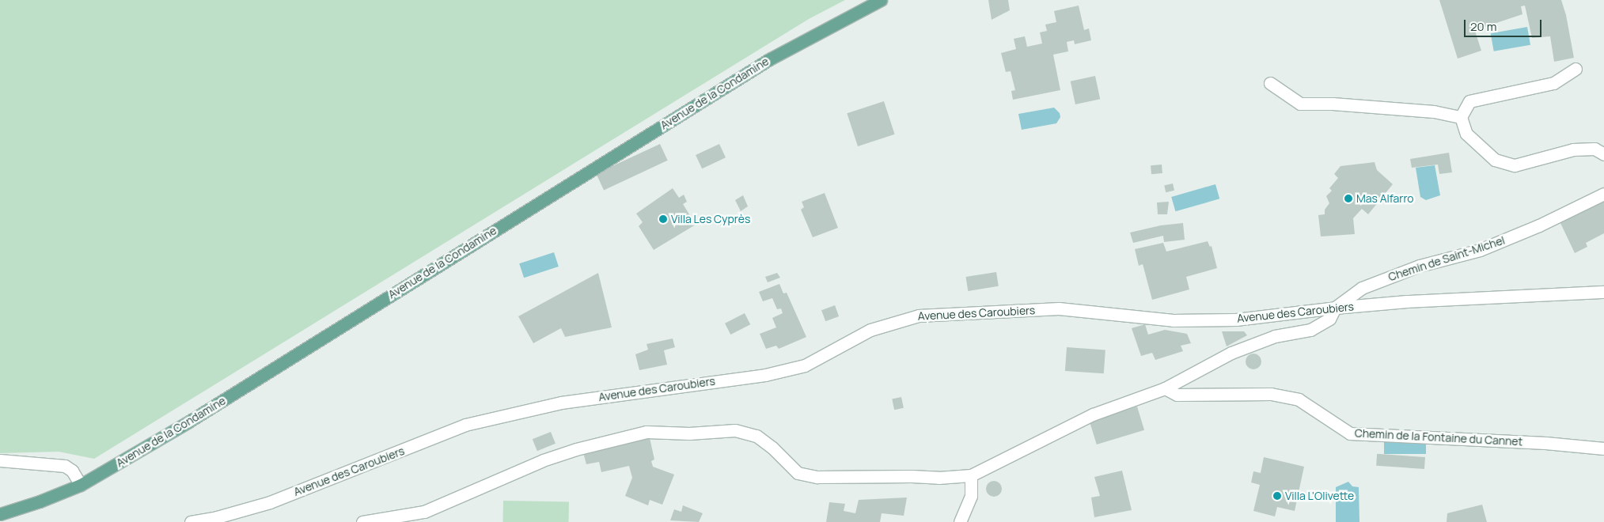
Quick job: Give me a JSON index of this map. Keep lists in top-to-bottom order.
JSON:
{
  "streets": {
    "main road": ["Avenue de la Condamine"],
    "street": ["Chemin de Saint-Michel", "Avenue des Caroubiers", "Chemin de la Fontaine du Cannet"]
  },
  "crossings": [
    ["Chemin de Saint-Michel", "Avenue des Caroubiers"]
  ],
  "places": ["Mas Alfarro", "Villa Les Cyprès", "Villa L'Olivette"],
  "scale_bar": "20 m"
}
